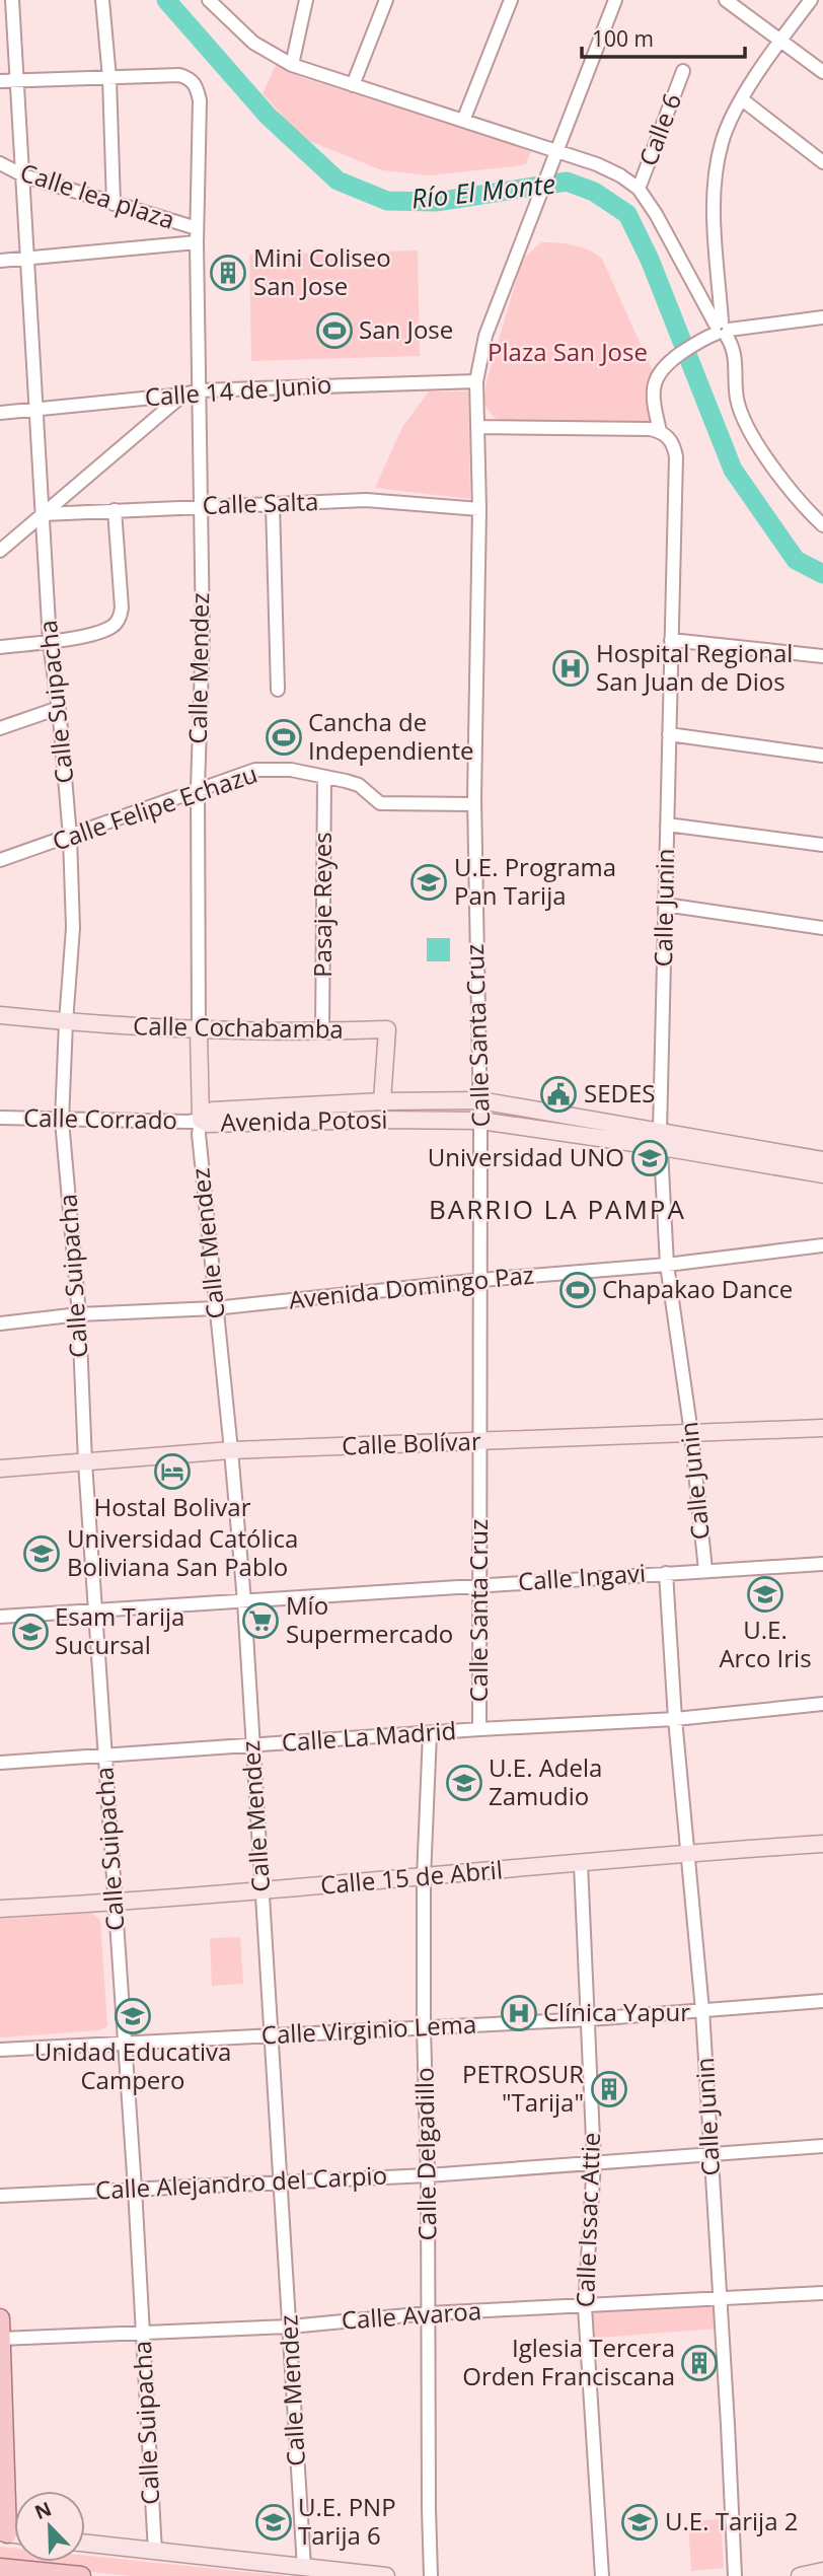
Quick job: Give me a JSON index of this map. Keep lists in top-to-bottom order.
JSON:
{
  "streets": {
    "street": [
      "Calle 6",
      "Calle lea plaza",
      "Calle 14 de Junio",
      "Calle Salta",
      "Calle Mendez",
      "Calle Suipacha",
      "Calle Felipe Echazu",
      "Pasaje Reyes",
      "Calle Junin",
      "Calle Cochabamba",
      "Calle Santa Cruz",
      "Calle Corrado",
      "Avenida Potosi",
      "Avenida Domingo Paz",
      "Calle Bolívar",
      "Calle Ingavi",
      "Calle La Madrid",
      "Calle 15 de Abril",
      "Calle Virginio Lema",
      "Calle Delgadillo",
      "Calle Alejandro del Carpio",
      "Calle Issac Attie",
      "Calle Avaroa"
    ]
  },
  "crossings": [
    ["Calle lea plaza", "Calle Mendez"],
    ["Calle lea plaza", "Calle Suipacha"],
    ["Calle 14 de Junio", "Calle Mendez"],
    ["Calle 14 de Junio", "Calle Suipacha"],
    ["Calle 14 de Junio", "Calle Santa Cruz"],
    ["Calle Salta", "Calle Mendez"],
    ["Calle Salta", "Calle Suipacha"],
    ["Calle Salta", "Calle Santa Cruz"],
    ["Calle Mendez", "Calle Felipe Echazu"],
    ["Calle Mendez", "Calle Cochabamba"],
    ["Calle Mendez", "Calle Corrado"],
    ["Calle Mendez", "Avenida Potosi"],
    ["Calle Mendez", "Avenida Domingo Paz"],
    ["Calle Mendez", "Calle Bolívar"],
    ["Calle Mendez", "Calle Ingavi"],
    ["Calle Mendez", "Calle La Madrid"],
    ["Calle Mendez", "Calle 15 de Abril"],
    ["Calle Mendez", "Calle Virginio Lema"],
    ["Calle Mendez", "Calle Alejandro del Carpio"],
    ["Calle Mendez", "Calle Avaroa"],
    ["Calle Suipacha", "Calle Felipe Echazu"],
    ["Calle Suipacha", "Calle Cochabamba"],
    ["Calle Suipacha", "Calle Corrado"],
    ["Calle Suipacha", "Avenida Domingo Paz"],
    ["Calle Suipacha", "Calle Bolívar"],
    ["Calle Suipacha", "Calle Ingavi"],
    ["Calle Suipacha", "Calle La Madrid"],
    ["Calle Suipacha", "Calle 15 de Abril"],
    ["Calle Suipacha", "Calle Virginio Lema"],
    ["Calle Suipacha", "Calle Alejandro del Carpio"],
    ["Calle Suipacha", "Calle Avaroa"],
    ["Calle Felipe Echazu", "Pasaje Reyes"],
    ["Calle Felipe Echazu", "Calle Santa Cruz"],
    ["Pasaje Reyes", "Calle Cochabamba"],
    ["Calle Junin", "Avenida Potosi"],
    ["Calle Junin", "Avenida Domingo Paz"],
    ["Calle Junin", "Calle Bolívar"],
    ["Calle Junin", "Calle Ingavi"],
    ["Calle Junin", "Calle La Madrid"],
    ["Calle Junin", "Calle 15 de Abril"],
    ["Calle Junin", "Calle Virginio Lema"],
    ["Calle Junin", "Calle Alejandro del Carpio"],
    ["Calle Junin", "Calle Avaroa"],
    ["Calle Cochabamba", "Avenida Potosi"],
    ["Calle Santa Cruz", "Avenida Potosi"],
    ["Calle Santa Cruz", "Avenida Domingo Paz"],
    ["Calle Santa Cruz", "Calle Bolívar"],
    ["Calle Santa Cruz", "Calle Ingavi"],
    ["Calle Santa Cruz", "Calle La Madrid"],
    ["Calle Corrado", "Avenida Potosi"],
    ["Calle La Madrid", "Calle Delgadillo"],
    ["Calle 15 de Abril", "Calle Delgadillo"],
    ["Calle 15 de Abril", "Calle Issac Attie"],
    ["Calle Virginio Lema", "Calle Delgadillo"],
    ["Calle Virginio Lema", "Calle Issac Attie"],
    ["Calle Delgadillo", "Calle Alejandro del Carpio"],
    ["Calle Delgadillo", "Calle Avaroa"],
    ["Calle Alejandro del Carpio", "Calle Issac Attie"],
    ["Calle Issac Attie", "Calle Avaroa"]
  ],
  "districts": ["BARRIO LA PAMPA"],
  "water": ["Río El Monte"],
  "parks": ["Plaza San Jose"],
  "places": {
    "building": ["Mini Coliseo San Jose", "PETROSUR \"Tarija\"", "Iglesia Tercera Orden Franciscana"],
    "sports": ["San Jose", "Cancha de Independiente", "Chapakao Dance"],
    "hospital": ["Hospital Regional San Juan de Dios", "Clínica Yapur"],
    "school or university": [
      "U.E. Programa Pan Tarija",
      "Universidad UNO",
      "Universidad Católica Boliviana San Pablo",
      "U.E. Arco Iris",
      "Esam Tarija Sucursal",
      "U.E. Adela Zamudio",
      "Unidad Educativa Campero",
      "U.E. PNP Tarija 6",
      "U.E. Tarija 2"
    ],
    "public building": ["SEDES"],
    "hotel": ["Hostal Bolivar"],
    "supermarket": ["Mío Supermercado"]
  },
  "scale_bar": "100 m",
  "north": "top left"
}
